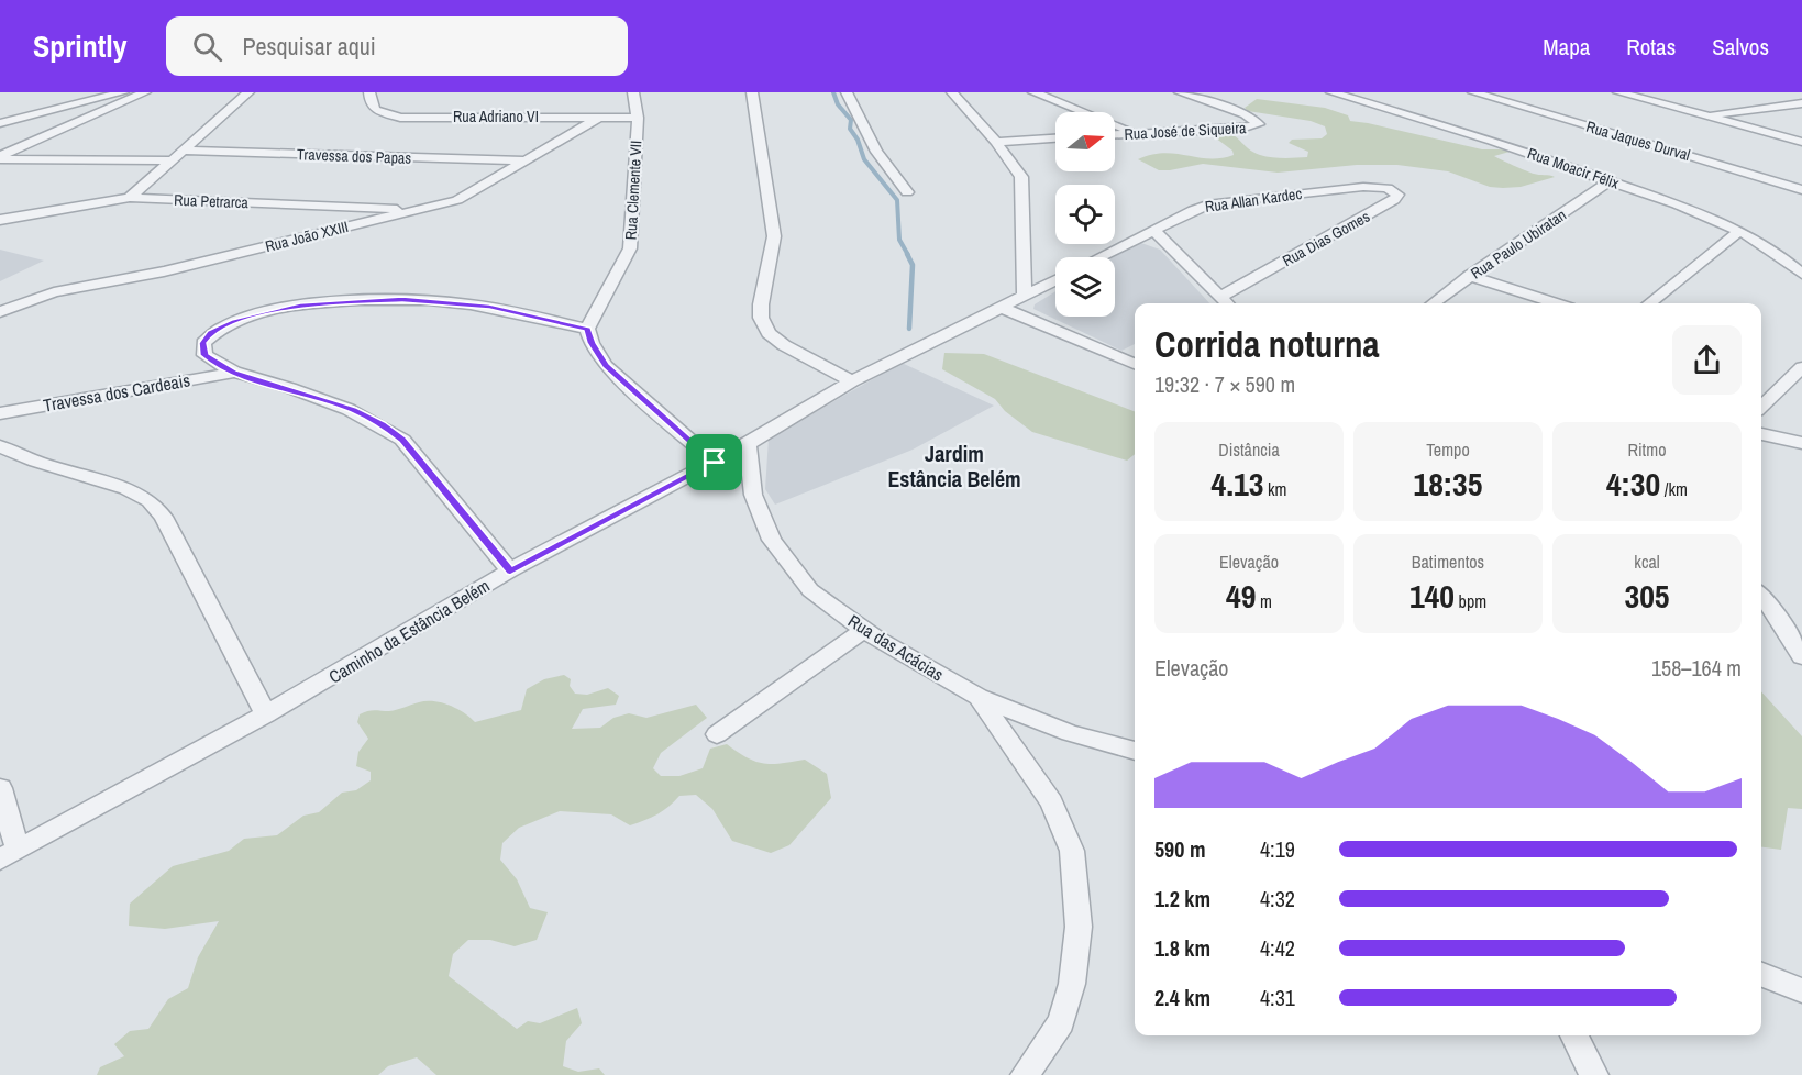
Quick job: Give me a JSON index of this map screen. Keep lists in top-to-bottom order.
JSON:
{
  "streets": {
    "street": [
      "Rua Adriano VI",
      "Rua José de Siqueira",
      "Rua Jaques Durval",
      "Travessa dos Papas",
      "Rua Moacir Félix",
      "Rua Clemente VII",
      "Rua Allan Kardec",
      "Rua Petrarca",
      "Rua João XXIII",
      "Rua Dias Gomes",
      "Rua Paulo Ubiratan",
      "Travessa dos Cardeais",
      "Caminho da Estância Belém",
      "Rua das Acácias"
    ]
  },
  "crossings": [
    ["Rua Adriano VI", "Rua Clemente VII"],
    ["Rua Adriano VI", "Rua João XXIII"],
    ["Travessa dos Papas", "Rua João XXIII"],
    ["Rua Moacir Félix", "Rua Paulo Ubiratan"],
    ["Rua Allan Kardec", "Rua Dias Gomes"],
    ["Rua Petrarca", "Rua João XXIII"],
    ["Caminho da Estância Belém", "Rua das Acácias"]
  ],
  "districts": ["Jardim Estância Belém"],
  "north": "right",
  "page": {
    "header": "Sprintly",
    "search": "Pesquisar aqui",
    "nav": ["Mapa", "Rotas", "Salvos"],
    "heading": ["Corrida noturna", "19:32 · 7 × 590 m"],
    "stats": [
      ["Distância", "4.13 km"],
      ["Tempo", "18:35"],
      ["Ritmo", "4:30 /km"],
      ["Elevação", "49 m"],
      ["Batimentos", "140 bpm"],
      ["kcal", "305"]
    ],
    "chart": ["Elevação", "158–164 m"],
    "list": [
      {
        "name": "590 m",
        "note": "4:19"
      },
      {
        "name": "1.2 km",
        "note": "4:32"
      },
      {
        "name": "1.8 km",
        "note": "4:42"
      },
      {
        "name": "2.4 km",
        "note": "4:31"
      }
    ]
  }
}
